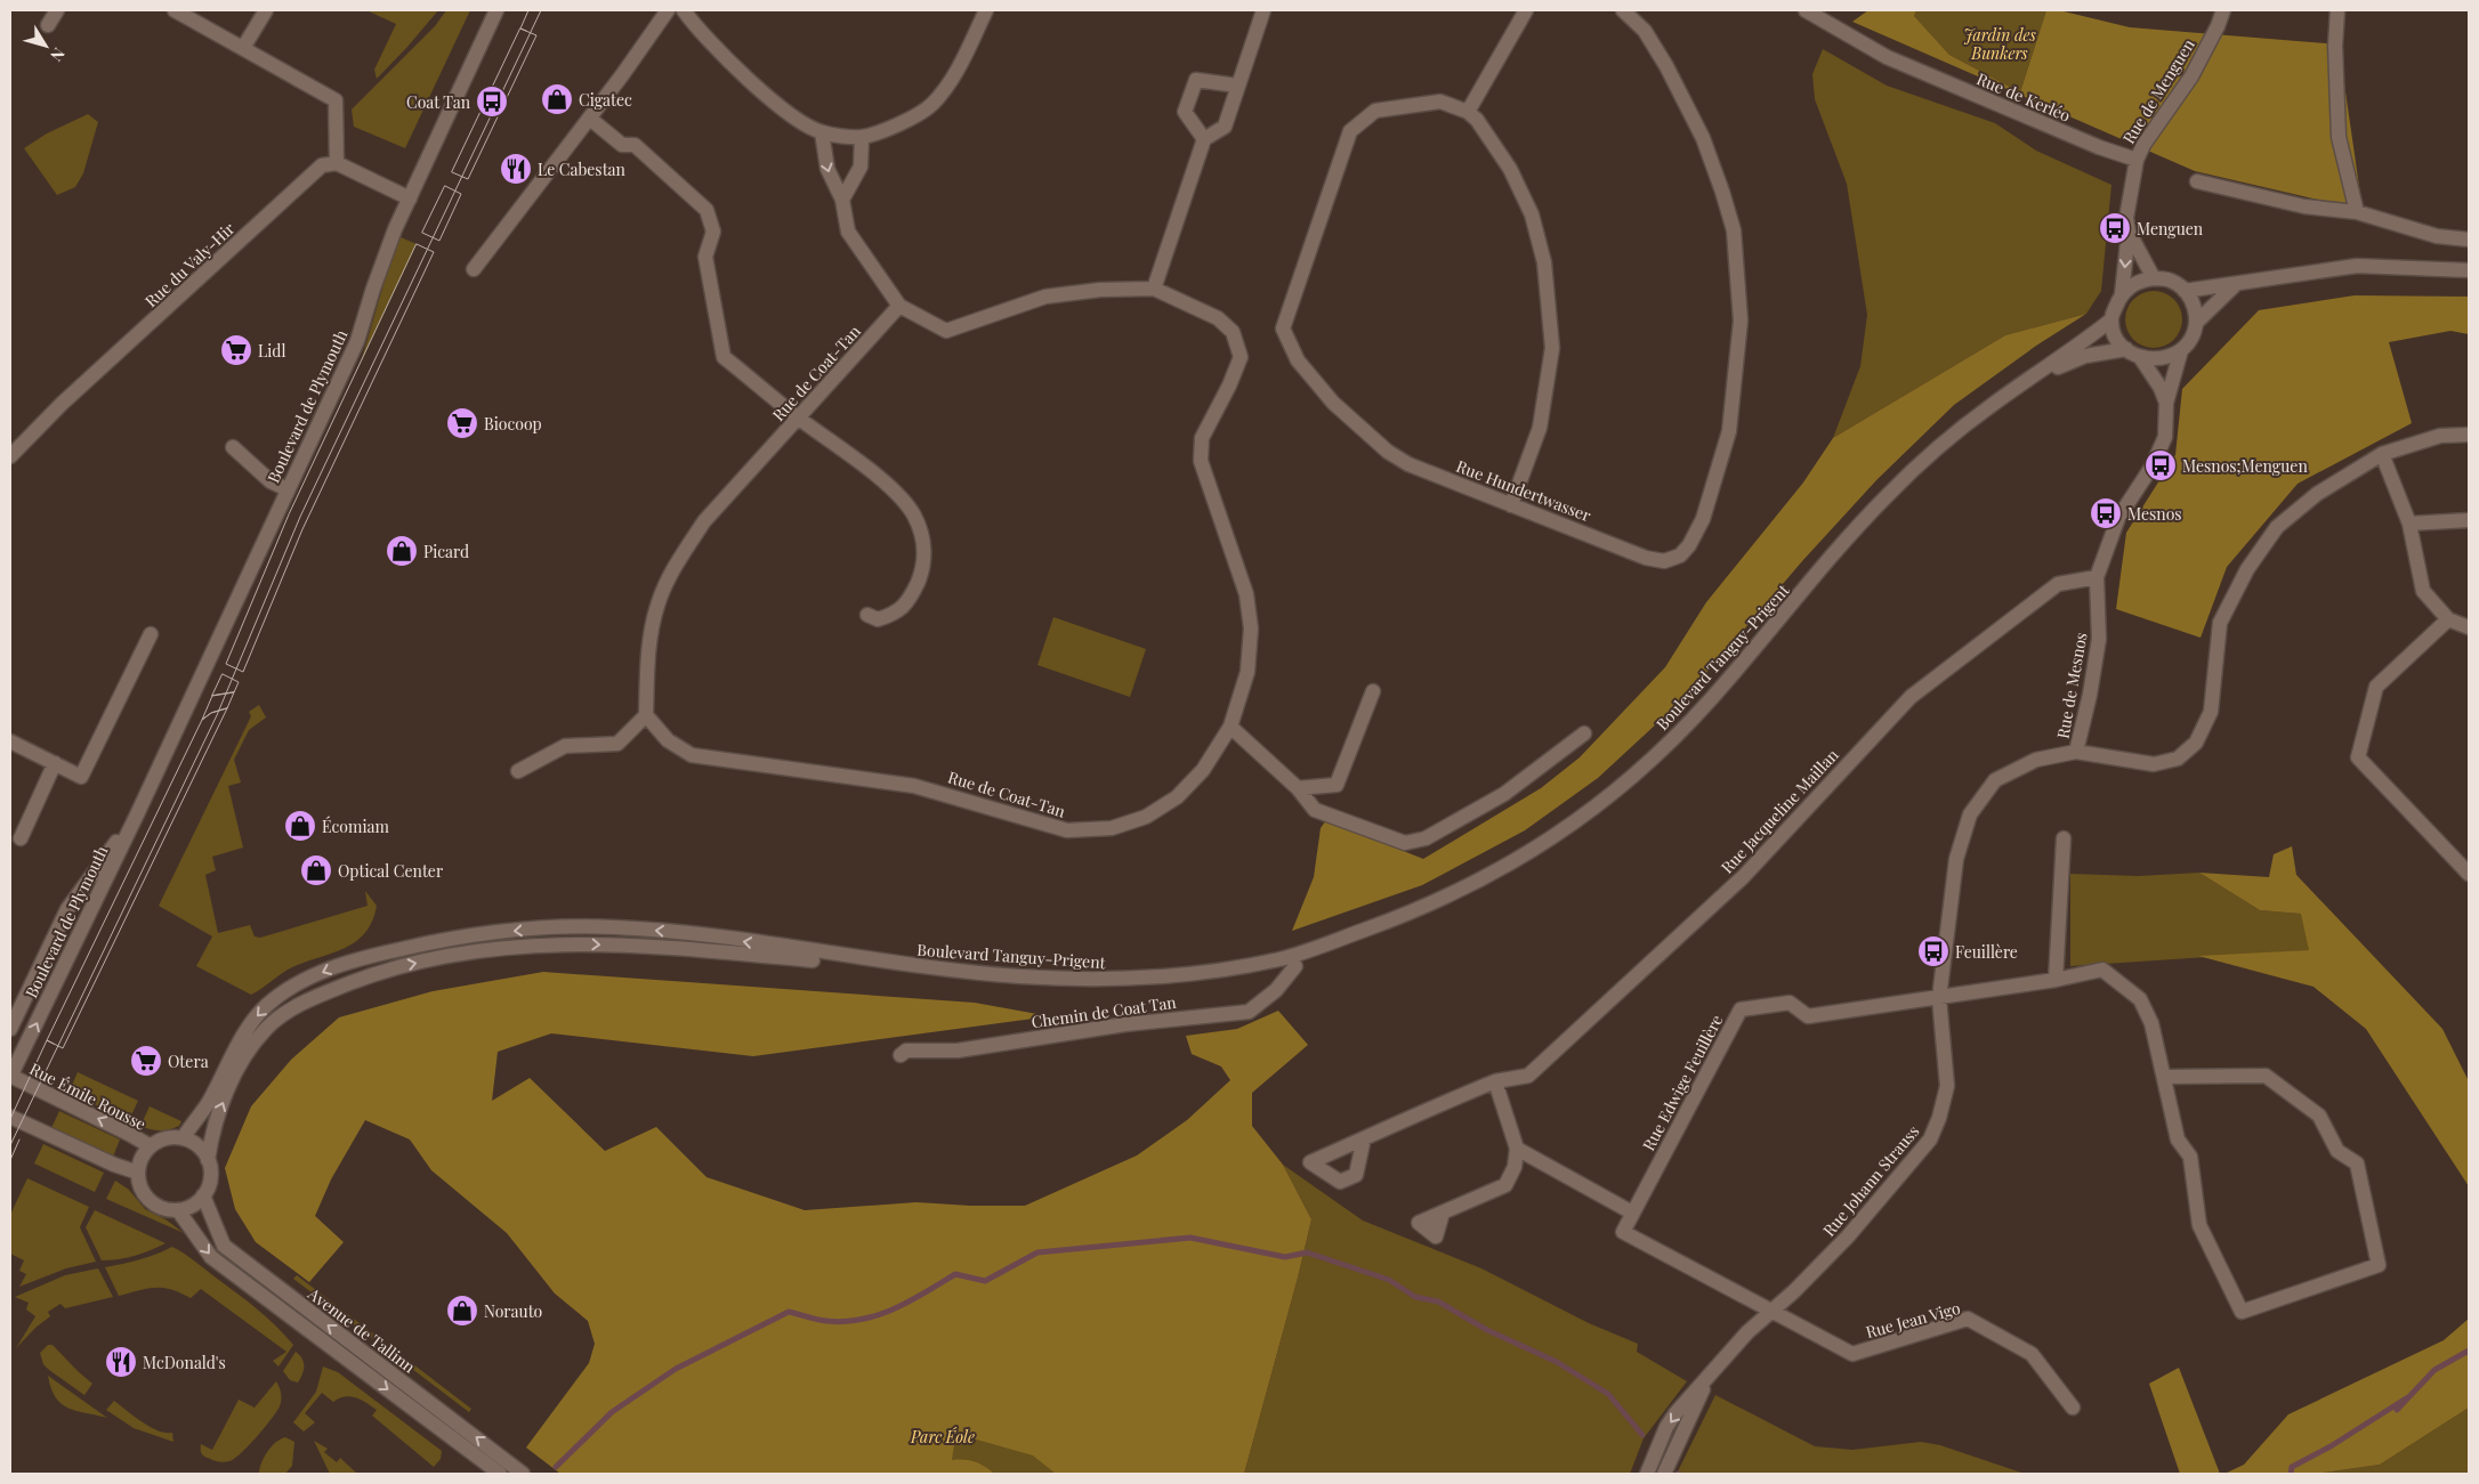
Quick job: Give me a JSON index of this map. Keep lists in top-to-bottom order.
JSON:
{
  "streets": {
    "street": [
      "Rue de Menguen",
      "Rue de Kerléo",
      "Rue du Valy-Hir",
      "Rue de Coat-Tan",
      "Boulevard de Plymouth",
      "Rue Hundertwasser",
      "Boulevard Tanguy-Prigent",
      "Rue de Mesnos",
      "Rue Jacqueline Maillan",
      "Chemin de Coat Tan",
      "Rue Edwige Feuillère",
      "Rue Émile Rousse",
      "Rue Johann Strauss",
      "Rue Jean Vigo",
      "Avenue de Tallinn"
    ]
  },
  "crossings": [
    ["Rue de Menguen", "Rue de Kerléo"],
    ["Boulevard de Plymouth", "Rue Émile Rousse"],
    ["Boulevard Tanguy-Prigent", "Rue de Mesnos"],
    ["Boulevard Tanguy-Prigent", "Chemin de Coat Tan"],
    ["Boulevard Tanguy-Prigent", "Rue Émile Rousse"],
    ["Boulevard Tanguy-Prigent", "Avenue de Tallinn"],
    ["Rue de Mesnos", "Rue Jacqueline Maillan"],
    ["Rue de Mesnos", "Rue Johann Strauss"],
    ["Rue Edwige Feuillère", "Rue Johann Strauss"],
    ["Rue Edwige Feuillère", "Rue Jean Vigo"],
    ["Rue Émile Rousse", "Avenue de Tallinn"],
    ["Rue Johann Strauss", "Rue Jean Vigo"]
  ],
  "parks": ["Jardin des Bunkers", "Parc Éole"],
  "places": {
    "shop": [
      "Cigatec",
      "Picard",
      "Écomiam",
      "Optical Center",
      "Norauto"
    ],
    "bus stop": [
      "Coat Tan",
      "Menguen",
      "Mesnos;Menguen",
      "Mesnos",
      "Feuillère"
    ],
    "restaurant": ["Le Cabestan", "McDonald's"],
    "supermarket": ["Lidl", "Biocoop", "Otera"]
  },
  "north": "bottom right"
}
